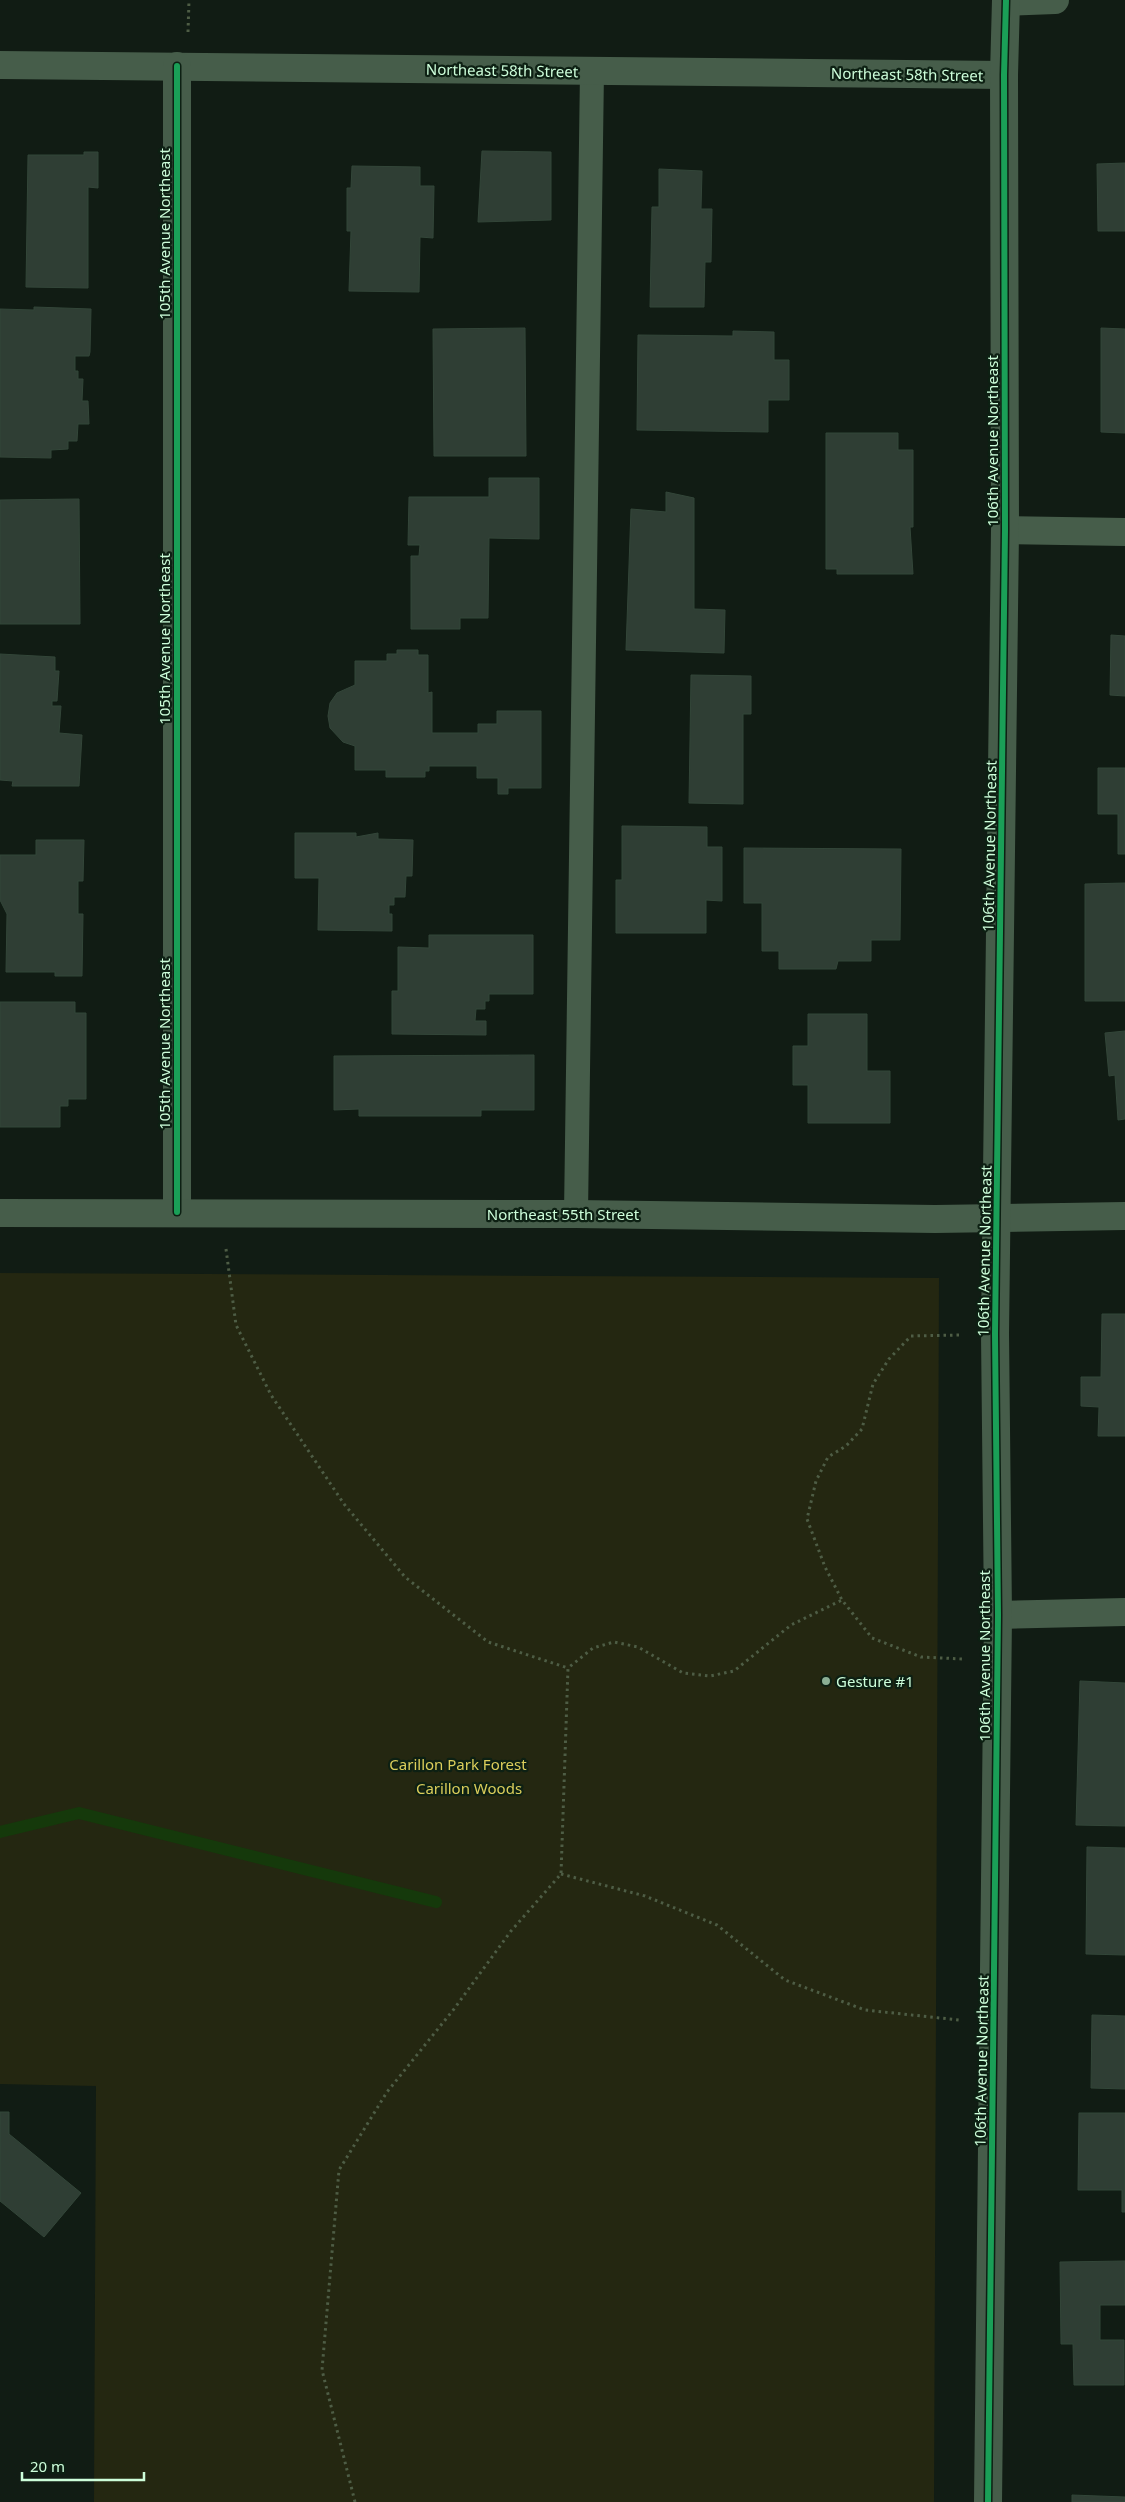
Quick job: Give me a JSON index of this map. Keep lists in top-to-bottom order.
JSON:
{
  "streets": {
    "street": [
      "Northeast 58th Street",
      "105th Avenue Northeast",
      "106th Avenue Northeast",
      "Northeast 55th Street"
    ]
  },
  "crossings": [
    ["Northeast 58th Street", "105th Avenue Northeast"],
    ["Northeast 58th Street", "106th Avenue Northeast"],
    ["105th Avenue Northeast", "Northeast 55th Street"],
    ["106th Avenue Northeast", "Northeast 55th Street"]
  ],
  "parks": ["Carillon Park Forest", "Carillon Woods"],
  "places": ["Gesture #1"],
  "scale_bar": "20 m"
}
